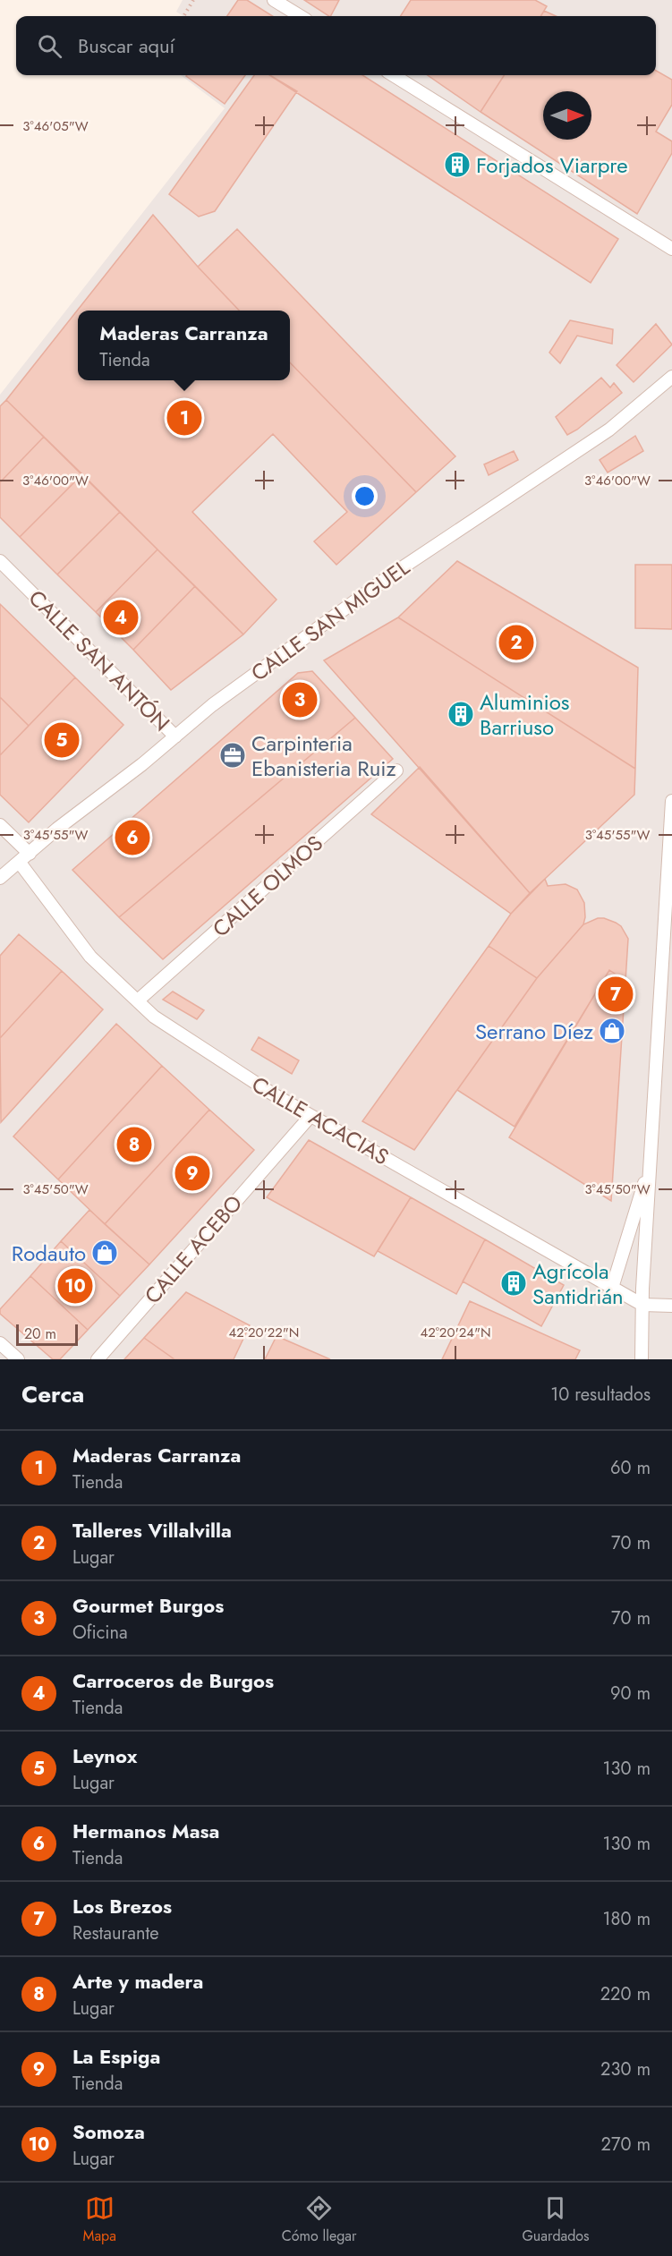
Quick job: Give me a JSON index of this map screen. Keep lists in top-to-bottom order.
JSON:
{
  "streets": {
    "lane": [
      "CALLE SAN MIGUEL",
      "CALLE SAN ANTÓN",
      "CALLE OLMOS",
      "CALLE ACACIAS",
      "CALLE ACEBO"
    ]
  },
  "crossings": [
    ["CALLE SAN MIGUEL", "CALLE SAN ANTÓN"],
    ["CALLE SAN MIGUEL", "CALLE ACACIAS"],
    ["CALLE OLMOS", "CALLE ACACIAS"],
    ["CALLE ACACIAS", "CALLE ACEBO"]
  ],
  "places": {
    "building": ["Forjados Viarpre", "Aluminios Barriuso", "Agrícola Santidrián"],
    "office": ["Carpinteria Ebanisteria Ruiz"],
    "shop": ["Serrano Díez", "Rodauto"]
  },
  "scale_bar": "20 m",
  "north": "right",
  "page": {
    "search": "Buscar aquí",
    "popup": ["Maderas Carranza", "Tienda"],
    "pins": [
      "1",
      "4",
      "2",
      "3",
      "5",
      "6",
      "7",
      "8",
      "9",
      "10"
    ],
    "scale": "20 m",
    "heading": ["Cerca", "10 resultados"],
    "list": [
      {
        "mark": "1",
        "name": "Maderas Carranza",
        "note": "Tienda",
        "value": "60 m"
      },
      {
        "mark": "2",
        "name": "Talleres Villalvilla",
        "note": "Lugar",
        "value": "70 m"
      },
      {
        "mark": "3",
        "name": "Gourmet Burgos",
        "note": "Oficina",
        "value": "70 m"
      },
      {
        "mark": "4",
        "name": "Carroceros de Burgos",
        "note": "Tienda",
        "value": "90 m"
      },
      {
        "mark": "5",
        "name": "Leynox",
        "note": "Lugar",
        "value": "130 m"
      },
      {
        "mark": "6",
        "name": "Hermanos Masa",
        "note": "Tienda",
        "value": "130 m"
      },
      {
        "mark": "7",
        "name": "Los Brezos",
        "note": "Restaurante",
        "value": "180 m"
      },
      {
        "mark": "8",
        "name": "Arte y madera",
        "note": "Lugar",
        "value": "220 m"
      },
      {
        "mark": "9",
        "name": "La Espiga",
        "note": "Tienda",
        "value": "230 m"
      },
      {
        "mark": "10",
        "name": "Somoza",
        "note": "Lugar",
        "value": "270 m"
      }
    ],
    "nav": ["Mapa", "Cómo llegar", "Guardados"]
  },
  "coordinates": [
    "3°46'05\"W",
    "3°46'00\"W",
    "3°45'55\"W",
    "3°45'50\"W",
    "42°20'22\"N",
    "42°20'24\"N"
  ]
}
